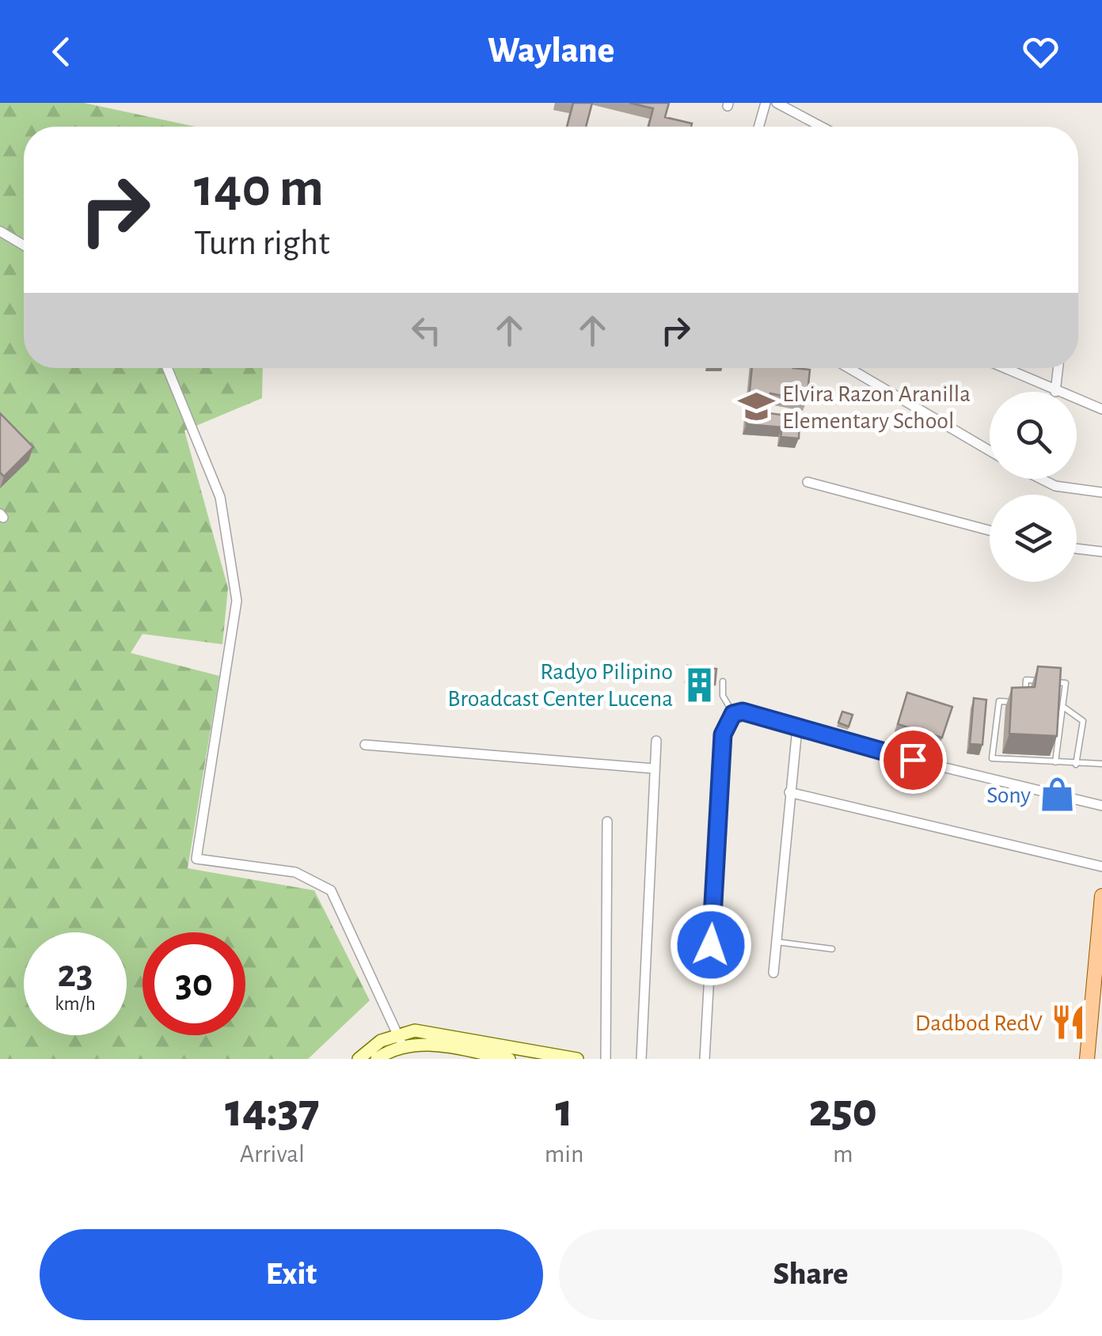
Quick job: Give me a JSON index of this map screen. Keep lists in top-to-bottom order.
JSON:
{
  "places": {
    "school or university": ["Elvira Razon Aranilla Elementary School"],
    "building": ["Radyo Pilipino Broadcast Center Lucena"],
    "shop": ["Sony"],
    "restaurant": ["Dadbod RedV"]
  },
  "page": {
    "header": "Waylane",
    "turn": ["140 m", "Turn right"],
    "speed": "23 km/h",
    "limit": "30",
    "eta": [
      "14:37",
      "Arrival",
      "1",
      "min",
      "250",
      "m"
    ],
    "buttons": ["Exit", "Share"]
  }
}
